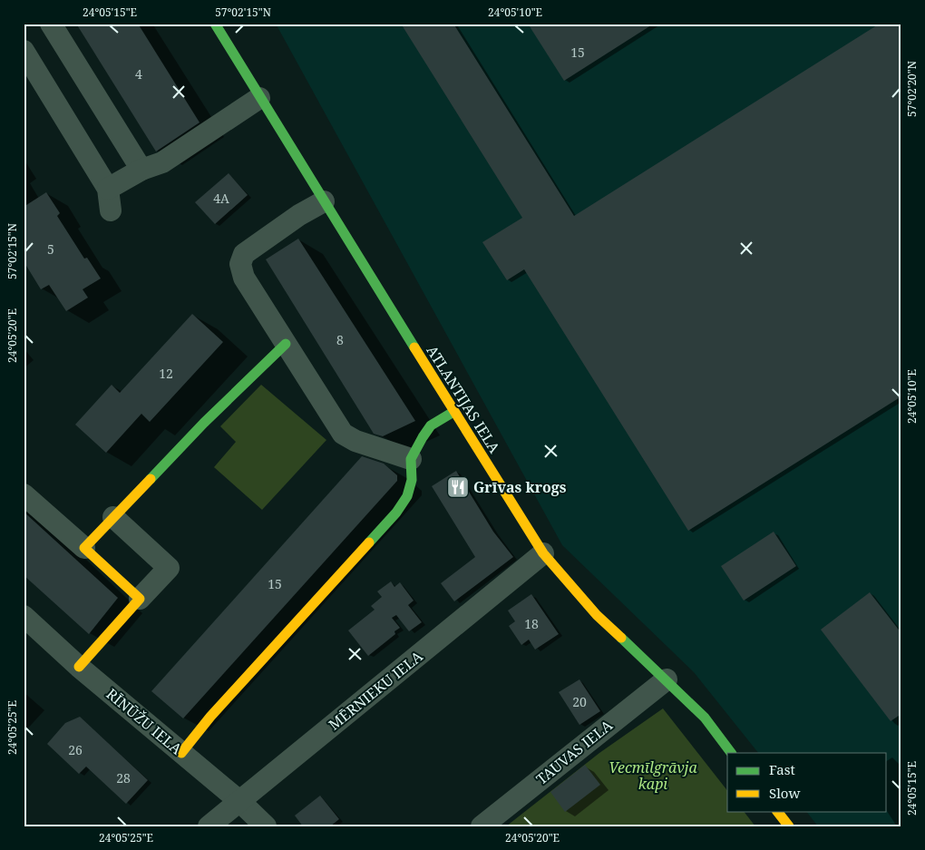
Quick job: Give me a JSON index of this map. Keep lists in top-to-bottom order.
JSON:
{
  "streets": {
    "main road": ["ATLANTIJAS IELA"],
    "street": ["MĒRNIEKU IELA", "RĪNŪŽU IELA", "TAUVAS IELA"]
  },
  "crossings": [
    ["ATLANTIJAS IELA", "MĒRNIEKU IELA"],
    ["ATLANTIJAS IELA", "TAUVAS IELA"],
    ["MĒRNIEKU IELA", "RĪNŪŽU IELA"]
  ],
  "parks": ["Vecmīlgrāvja kapi"],
  "places": {
    "restaurant": ["Grīvas krogs"]
  },
  "house_numbers": [
    "15",
    "4",
    "4A",
    "5",
    "8",
    "12",
    "15",
    "18",
    "20",
    "26",
    "28"
  ],
  "legend": ["Fast", "Slow"],
  "coordinates": [
    "24°05'15\"E",
    "57°02'15\"N",
    "24°05'10\"E",
    "57°02'20\"N",
    "24°05'20\"E",
    "24°05'25\"E"
  ]
}
